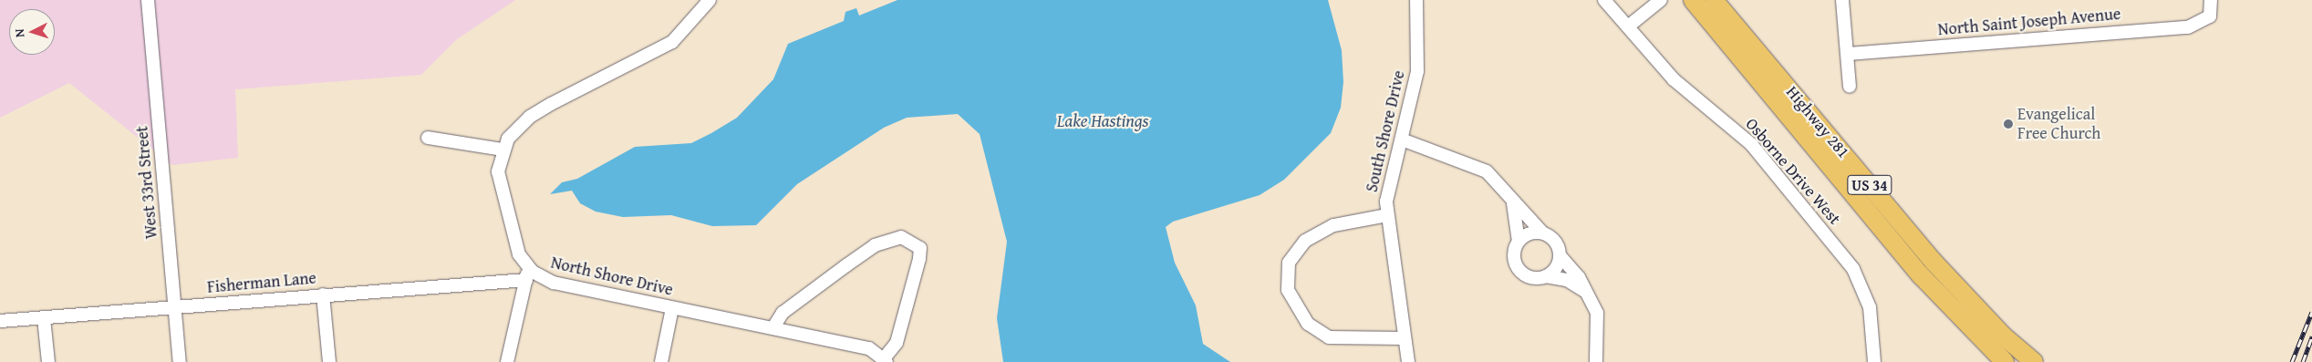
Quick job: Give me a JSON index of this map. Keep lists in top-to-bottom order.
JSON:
{
  "streets": {
    "highway": ["Highway 281", "US 34"],
    "street": [
      "North Saint Joseph Avenue",
      "South Shore Drive",
      "Osborne Drive West",
      "West 33rd Street",
      "North Shore Drive",
      "Fisherman Lane"
    ]
  },
  "crossings": [
    ["West 33rd Street", "Fisherman Lane"],
    ["North Shore Drive", "Fisherman Lane"]
  ],
  "water": ["Lake Hastings"],
  "places": ["Evangelical Free Church"],
  "north": "left"
}
